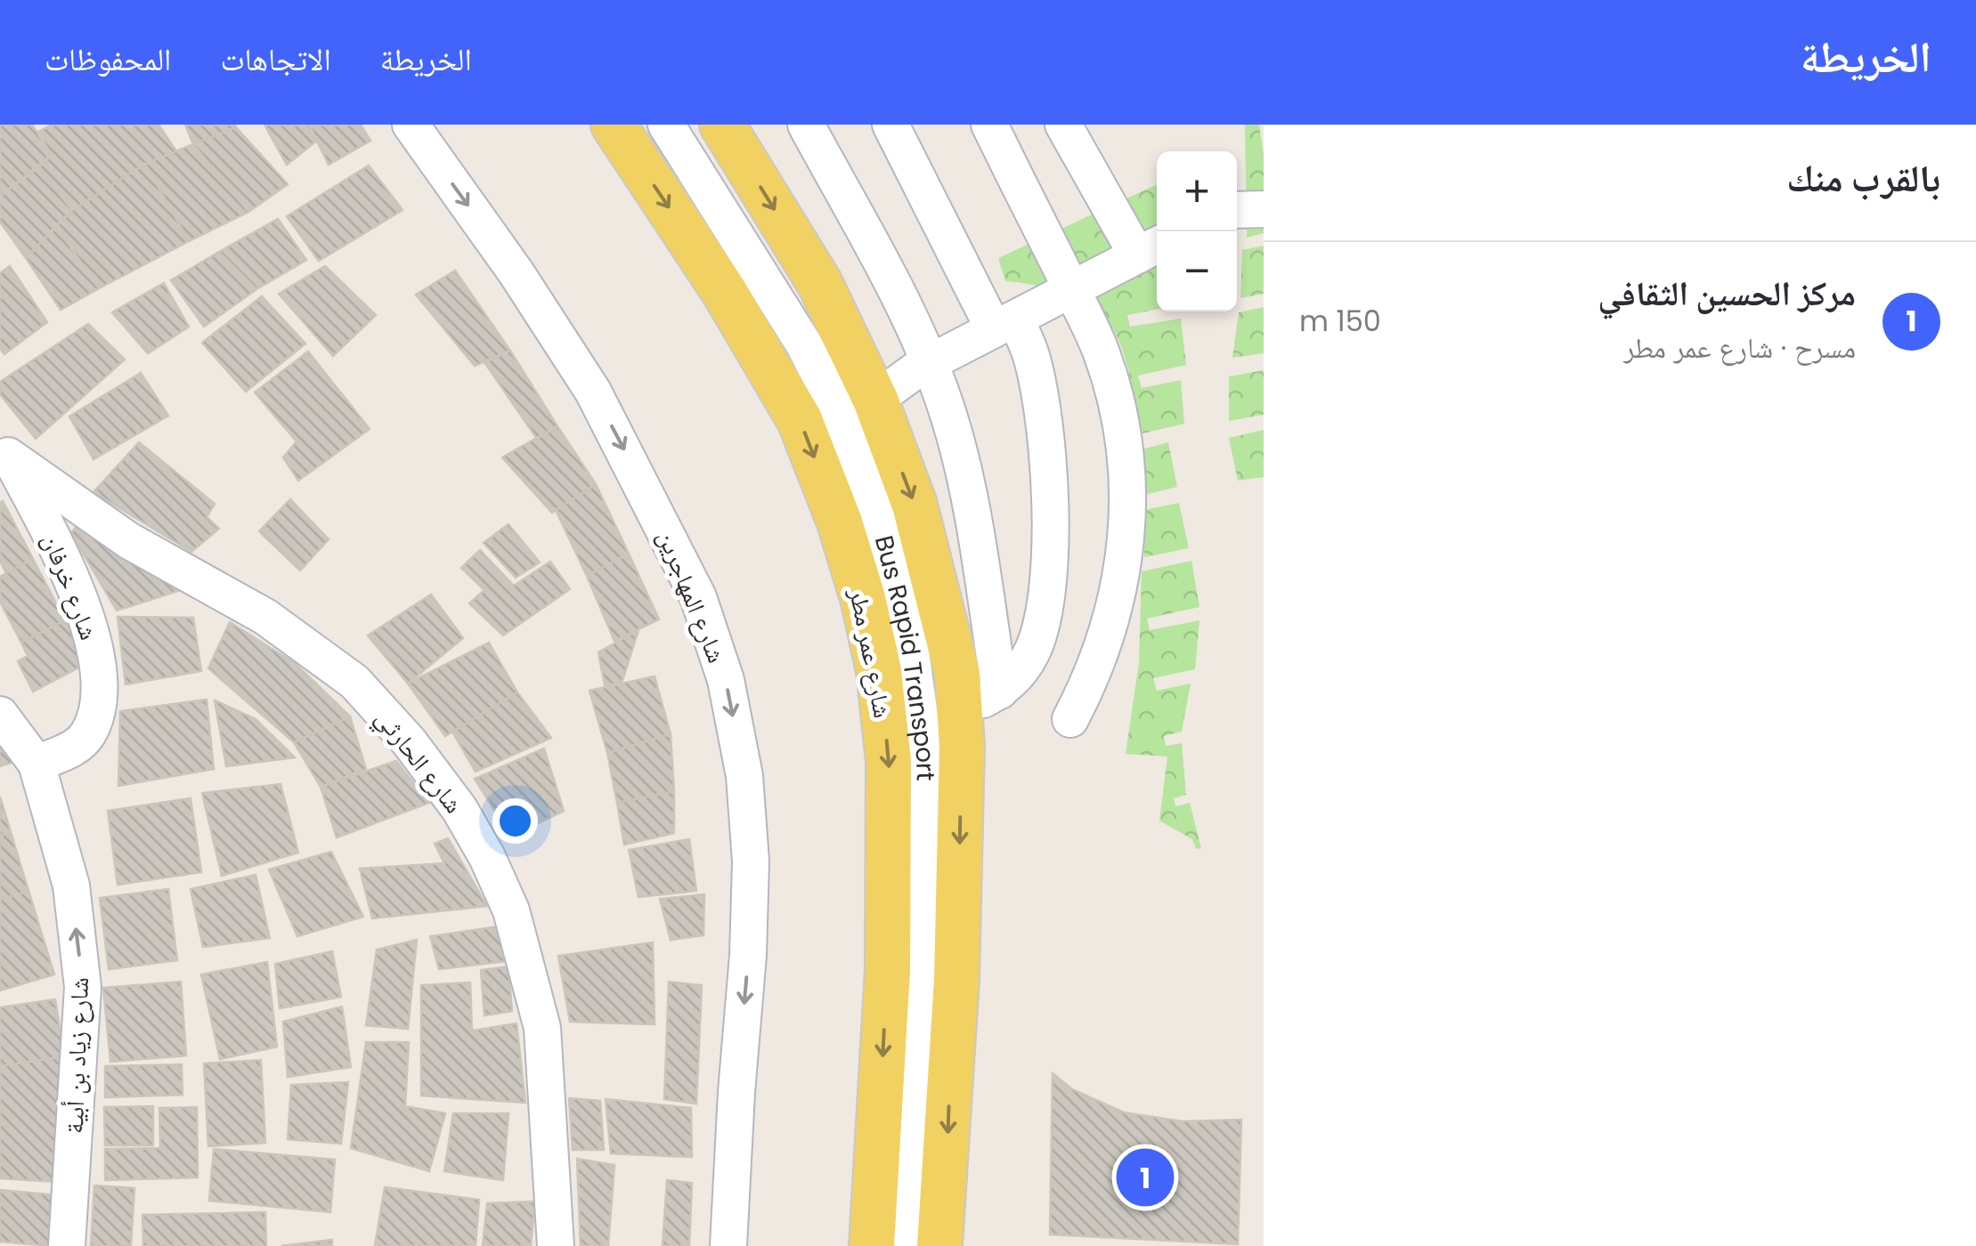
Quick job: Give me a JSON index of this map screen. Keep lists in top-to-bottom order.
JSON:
{
  "streets": {
    "main road": ["شارع عمر مطر"],
    "street": [
      "شارع خرفان",
      "شارع المهاجرين",
      "Bus Rapid Transport",
      "شارع الحارثي",
      "شارع زياد بن أبية"
    ]
  },
  "crossings": [
    ["شارع خرفان", "شارع الحارثي"],
    ["شارع خرفان", "شارع زياد بن أبية"]
  ],
  "one_way": ["شارع زياد بن أبية"],
  "page": {
    "header": "الخريطة",
    "nav": ["الخريطة", "الاتجاهات", "المحفوظات"],
    "heading": "بالقرب منك",
    "map_buttons": ["+", "−"],
    "list": [
      {
        "mark": "1",
        "name": "مركز الحسين الثقافي",
        "note": "مسرح · شارع عمر مطر",
        "value": "150 m"
      }
    ],
    "pins": "1"
  }
}
